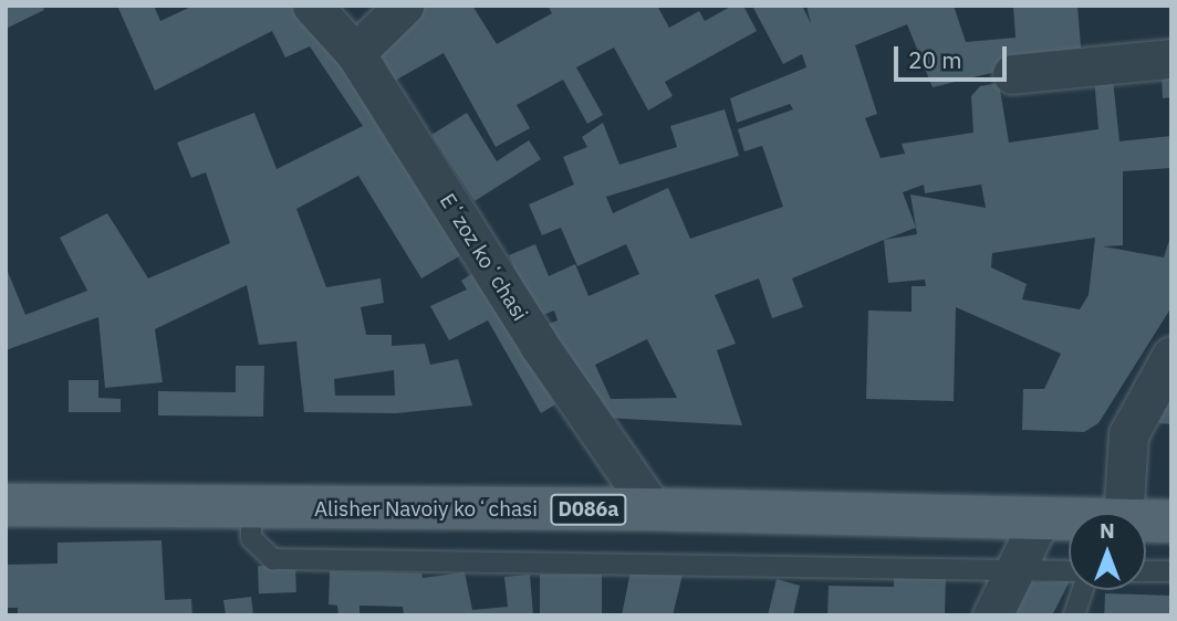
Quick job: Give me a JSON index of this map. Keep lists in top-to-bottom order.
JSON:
{
  "streets": {
    "main road": ["Alisher Navoiy koʻchasi", "D086a"],
    "street": ["Eʻzoz koʻchasi"]
  },
  "crossings": [
    ["Eʻzoz koʻchasi", "Alisher Navoiy koʻchasi"]
  ],
  "scale_bar": "20 m",
  "north": "top"
}
